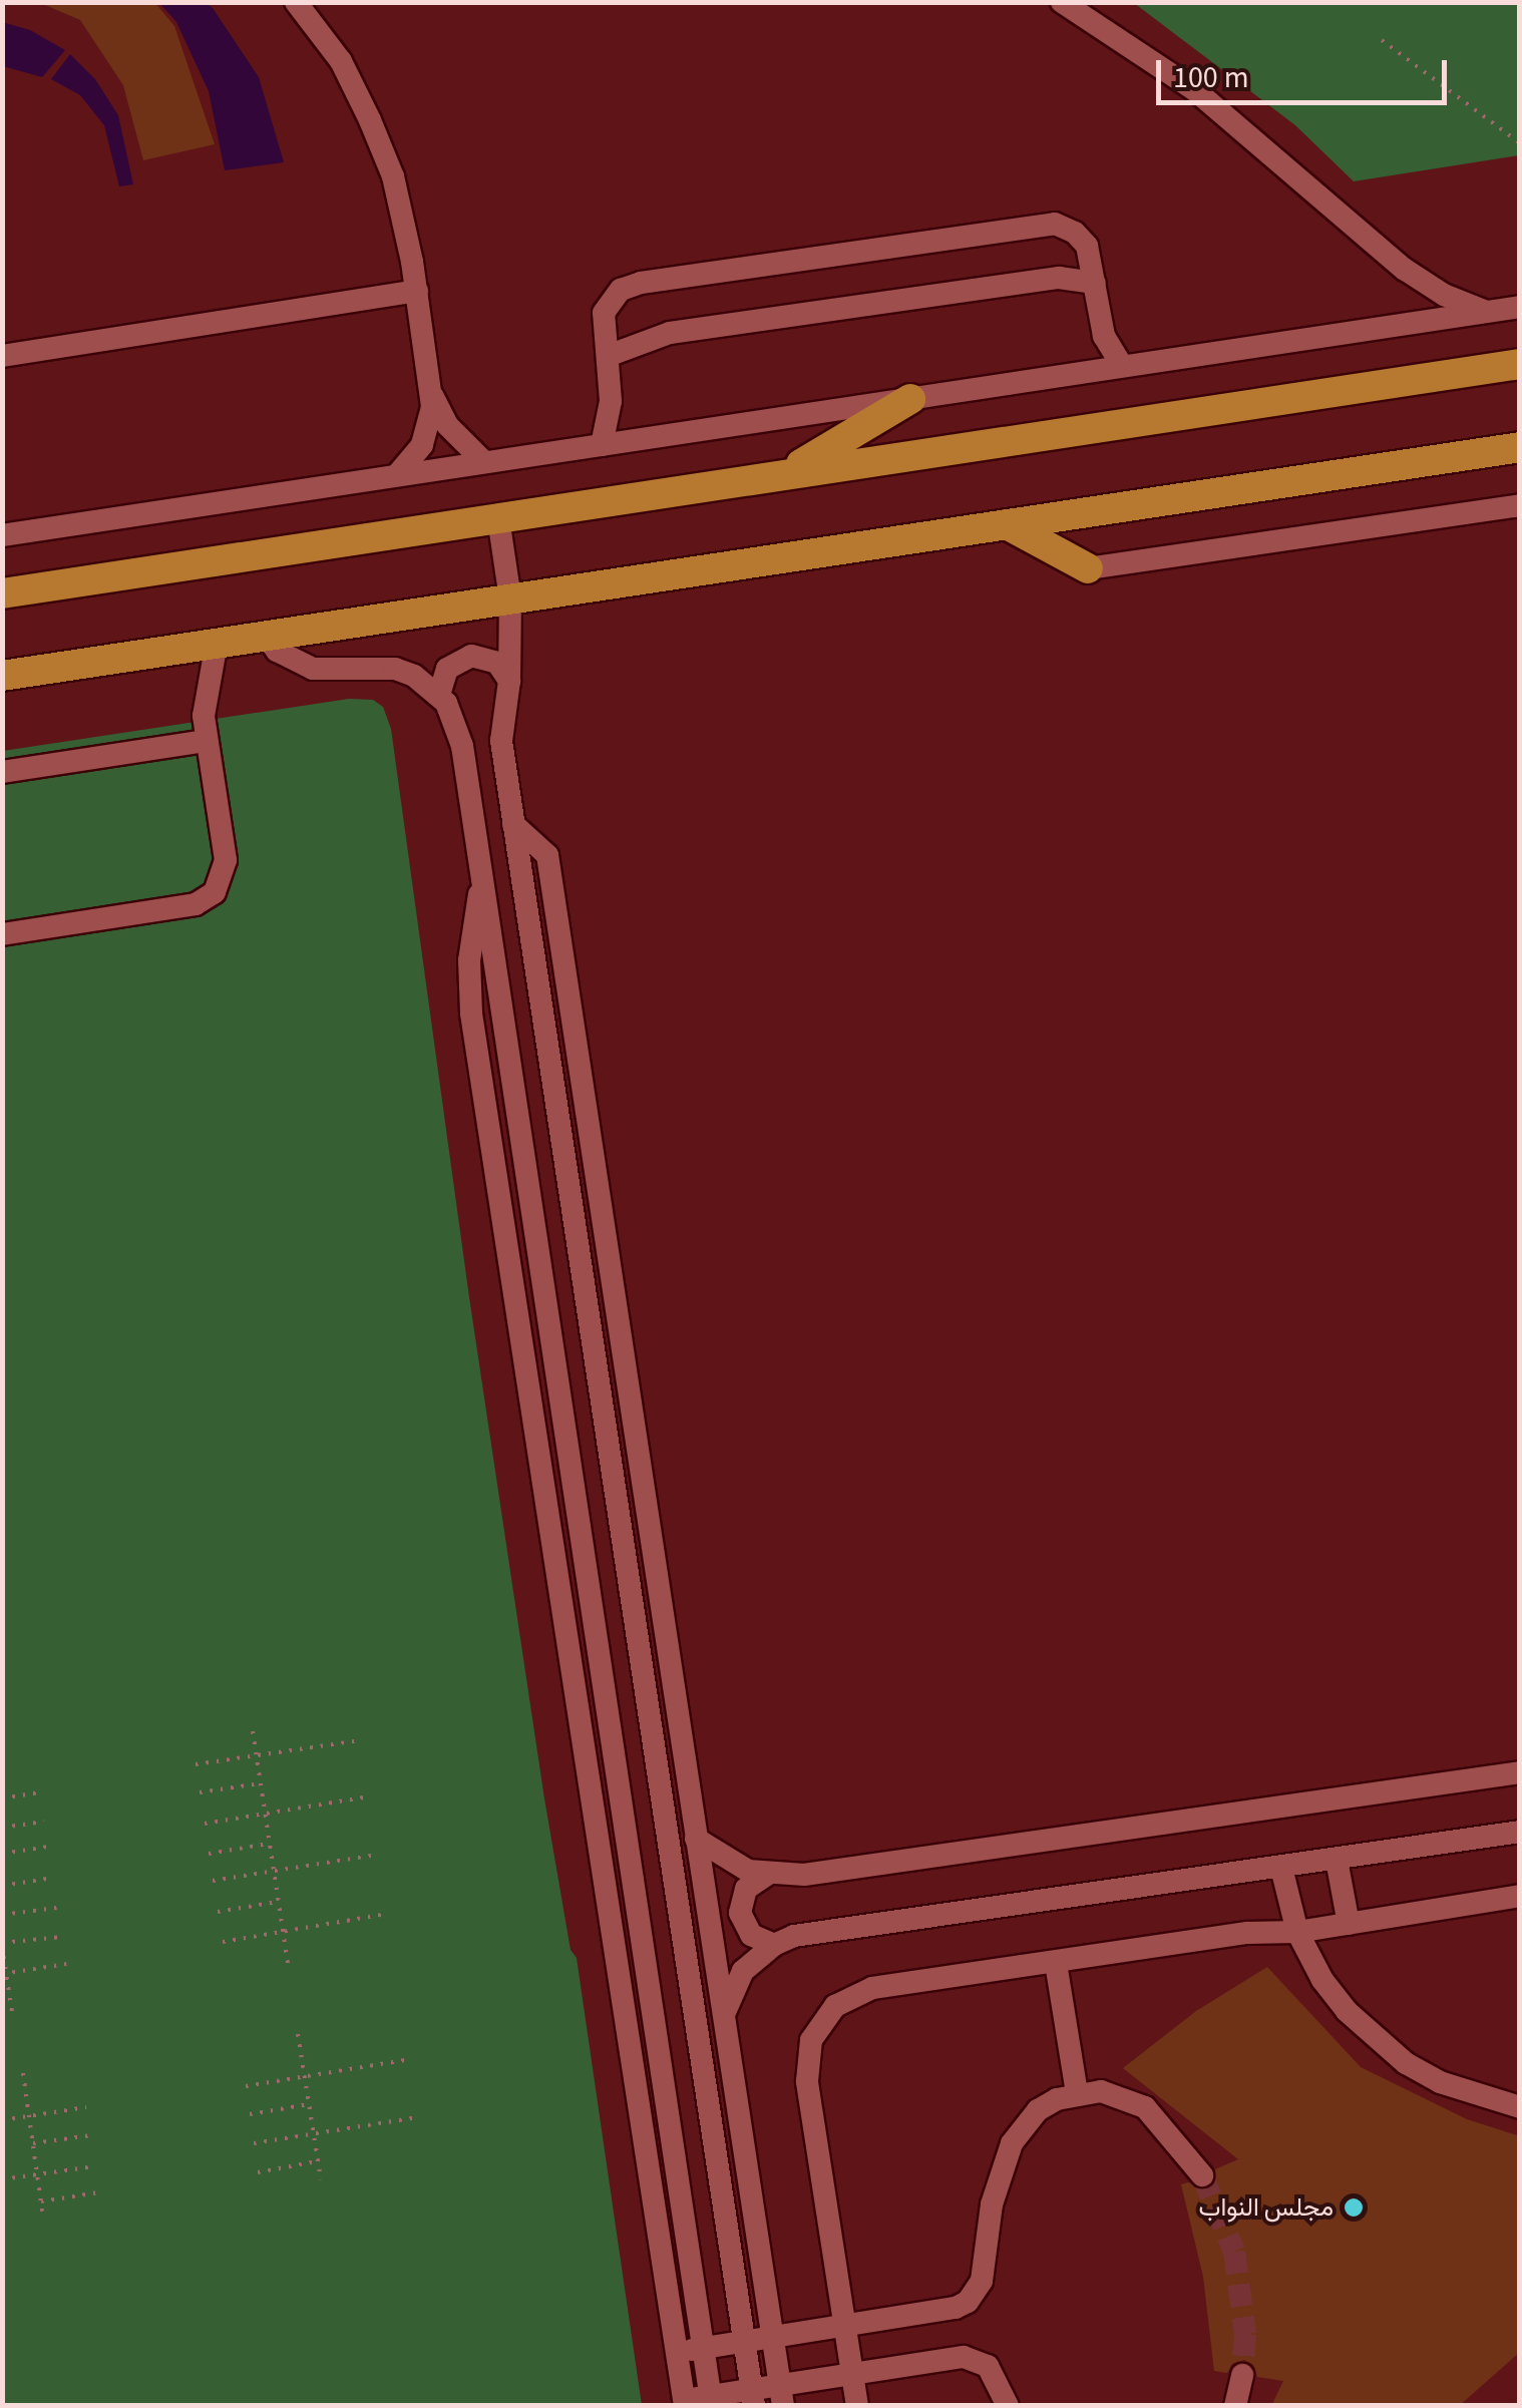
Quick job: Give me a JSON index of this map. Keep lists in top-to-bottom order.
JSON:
{
  "places": ["مجلس النواب"],
  "scale_bar": "100 m"
}
